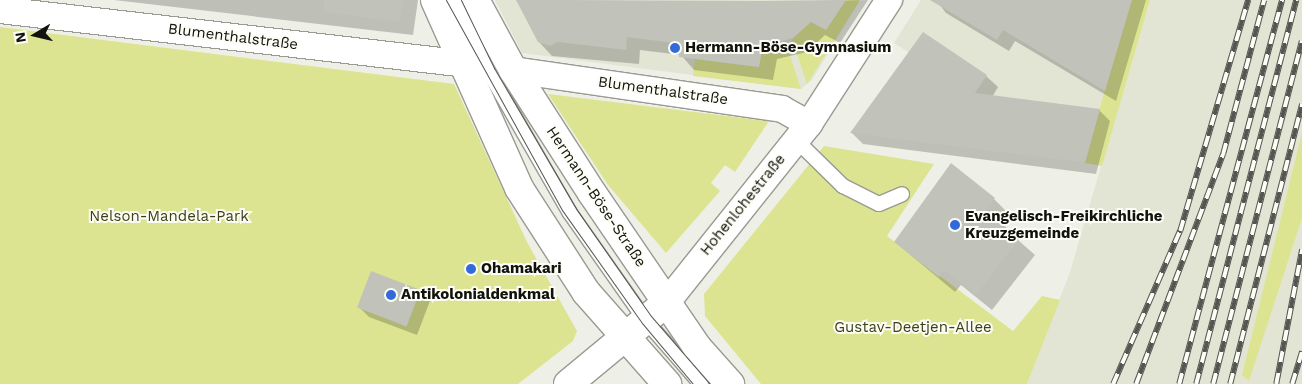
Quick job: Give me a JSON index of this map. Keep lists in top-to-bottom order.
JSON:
{
  "streets": {
    "main road": ["Hermann-Böse-Straße", "Hohenlohestraße"],
    "street": ["Blumenthalstraße"]
  },
  "crossings": [
    ["Blumenthalstraße", "Hermann-Böse-Straße"],
    ["Blumenthalstraße", "Hohenlohestraße"],
    ["Hermann-Böse-Straße", "Hohenlohestraße"]
  ],
  "parks": ["Nelson-Mandela-Park", "Gustav-Deetjen-Allee"],
  "places": [
    "Hermann-Böse-Gymnasium",
    "Evangelisch-Freikirchliche Kreuzgemeinde",
    "Ohamakari",
    "Antikolonialdenkmal"
  ],
  "north": "left"
}
